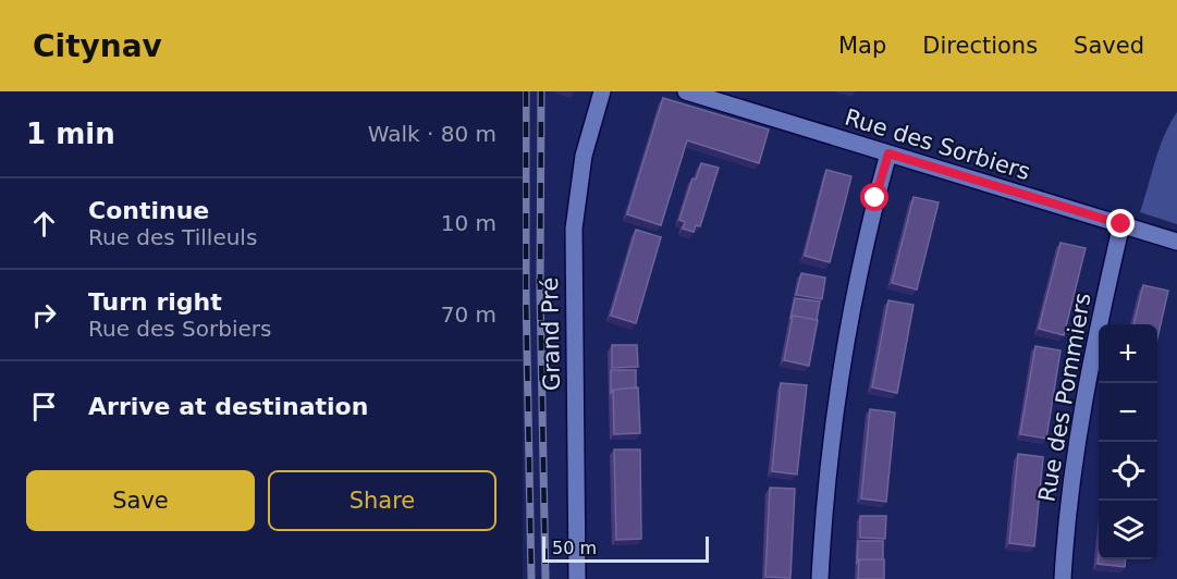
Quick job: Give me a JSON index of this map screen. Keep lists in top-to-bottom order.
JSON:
{
  "streets": {
    "street": ["Rue des Sorbiers", "Grand Pré", "Rue des Pommiers"]
  },
  "crossings": [
    ["Rue des Sorbiers", "Rue des Pommiers"]
  ],
  "scale_bar": "50 m",
  "page": {
    "header": "Citynav",
    "nav": ["Map", "Directions", "Saved"],
    "heading": ["1 min", "Walk · 80 m"],
    "list": [
      ["Continue", "Rue des Tilleuls", "10 m"],
      ["Turn right", "Rue des Sorbiers", "70 m"],
      "Arrive at destination"
    ],
    "map_buttons": ["+", "−"],
    "buttons": ["Save", "Share"],
    "scale": "50 m"
  }
}
